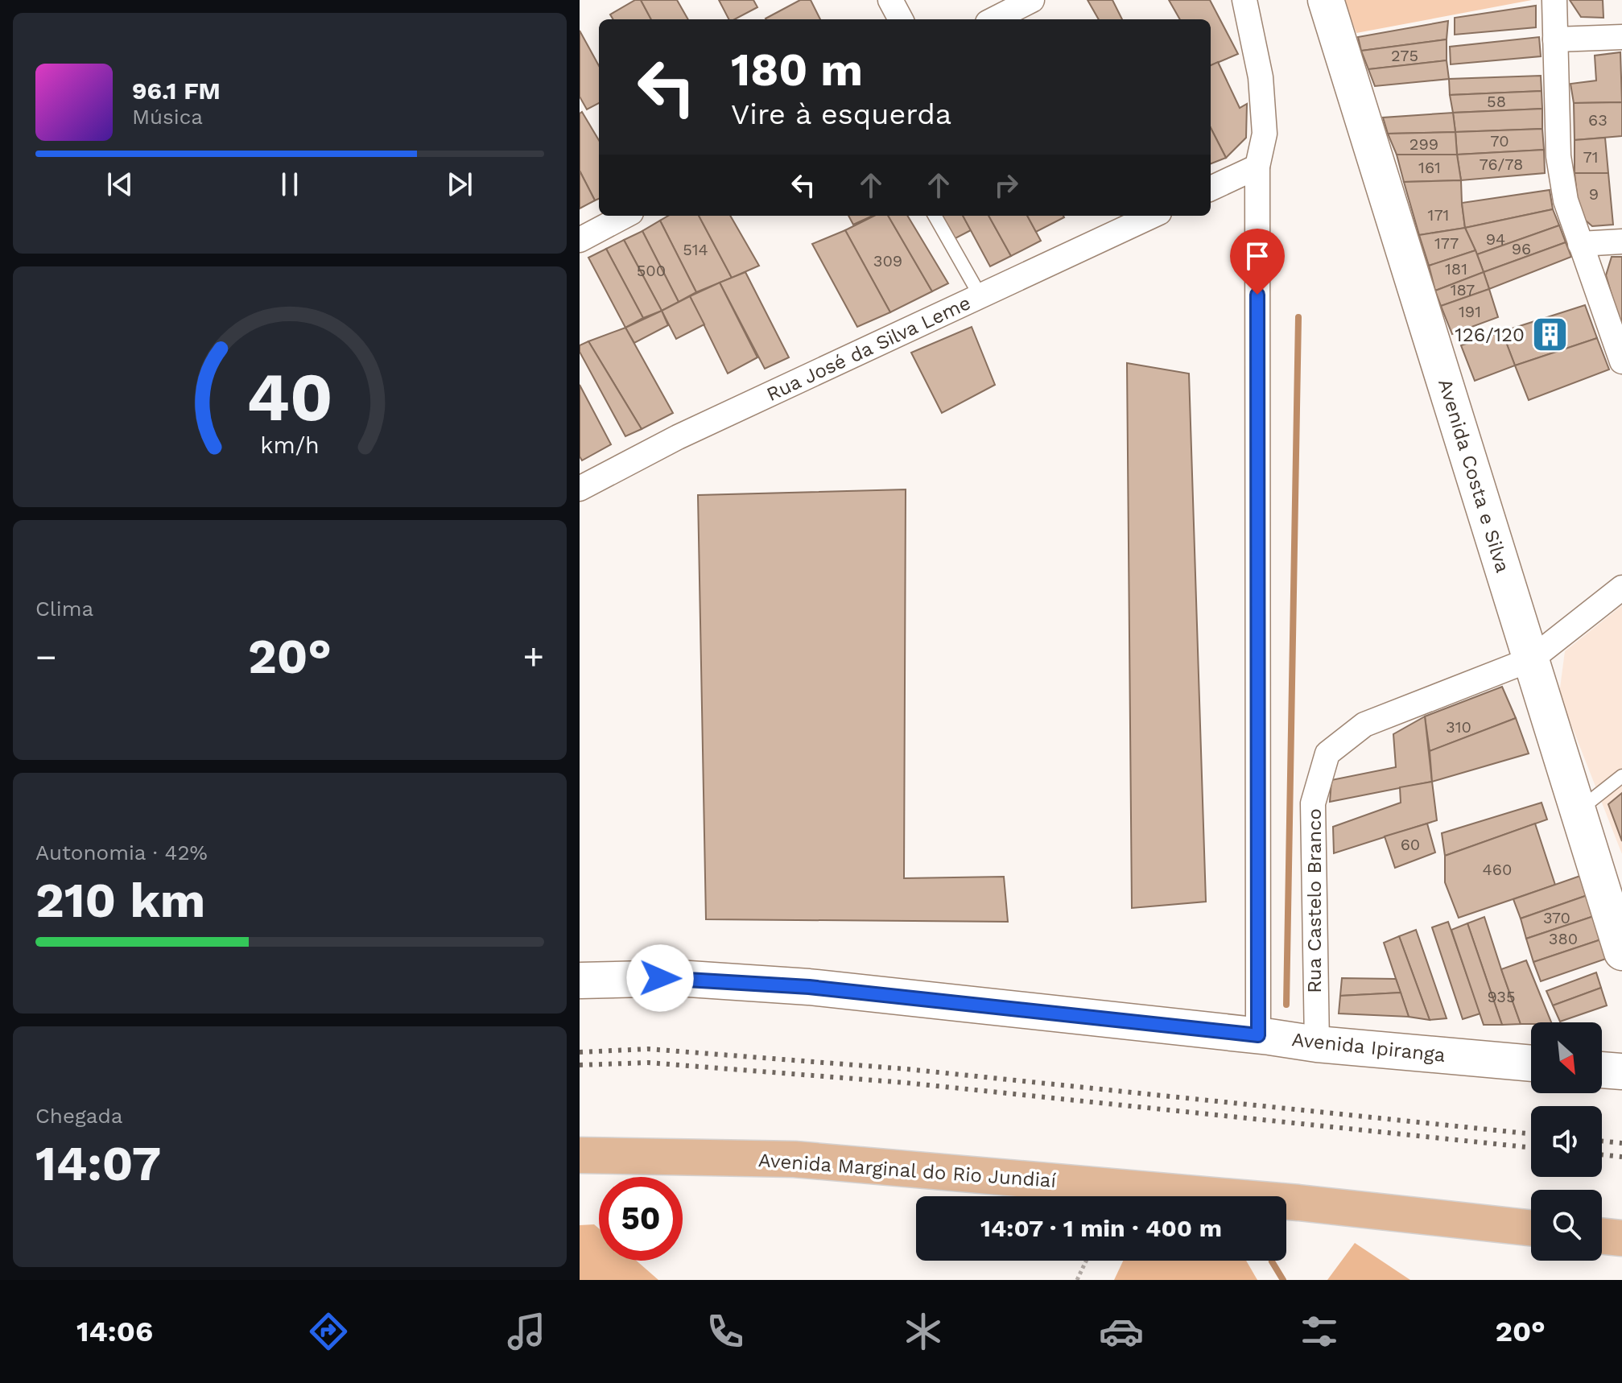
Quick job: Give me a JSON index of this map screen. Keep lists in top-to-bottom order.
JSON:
{
  "streets": {
    "main road": ["Avenida Costa e Silva", "Avenida Ipiranga", "Avenida Marginal do Rio Jundiaí"],
    "street": ["Rua José da Silva Leme", "Rua Castelo Branco"]
  },
  "crossings": [
    ["Avenida Costa e Silva", "Rua Castelo Branco"],
    ["Rua Castelo Branco", "Avenida Ipiranga"]
  ],
  "places": {
    "building": ["126/120"]
  },
  "house_numbers": [
    "275",
    "58",
    "63",
    "70",
    "299",
    "71",
    "76/78",
    "161",
    "9",
    "171",
    "94",
    "177",
    "96",
    "514",
    "309",
    "181",
    "500",
    "187",
    "191",
    "310",
    "60",
    "460",
    "370",
    "380",
    "935"
  ],
  "north": "bottom right",
  "page": {
    "turn": ["180 m", "Vire à esquerda"],
    "song": ["96.1 FM", "Música"],
    "tile": [
      "Clima",
      ["Autonomia · 42%", "210 km"],
      ["Chegada", "14:07"]
    ],
    "heat": ["−", "20°", "+"],
    "limit": "50",
    "trip": "14:07 · 1 min · 400 m",
    "tabs": ["14:06", "20°"],
    "gauge": ["40", "km/h"]
  }
}
